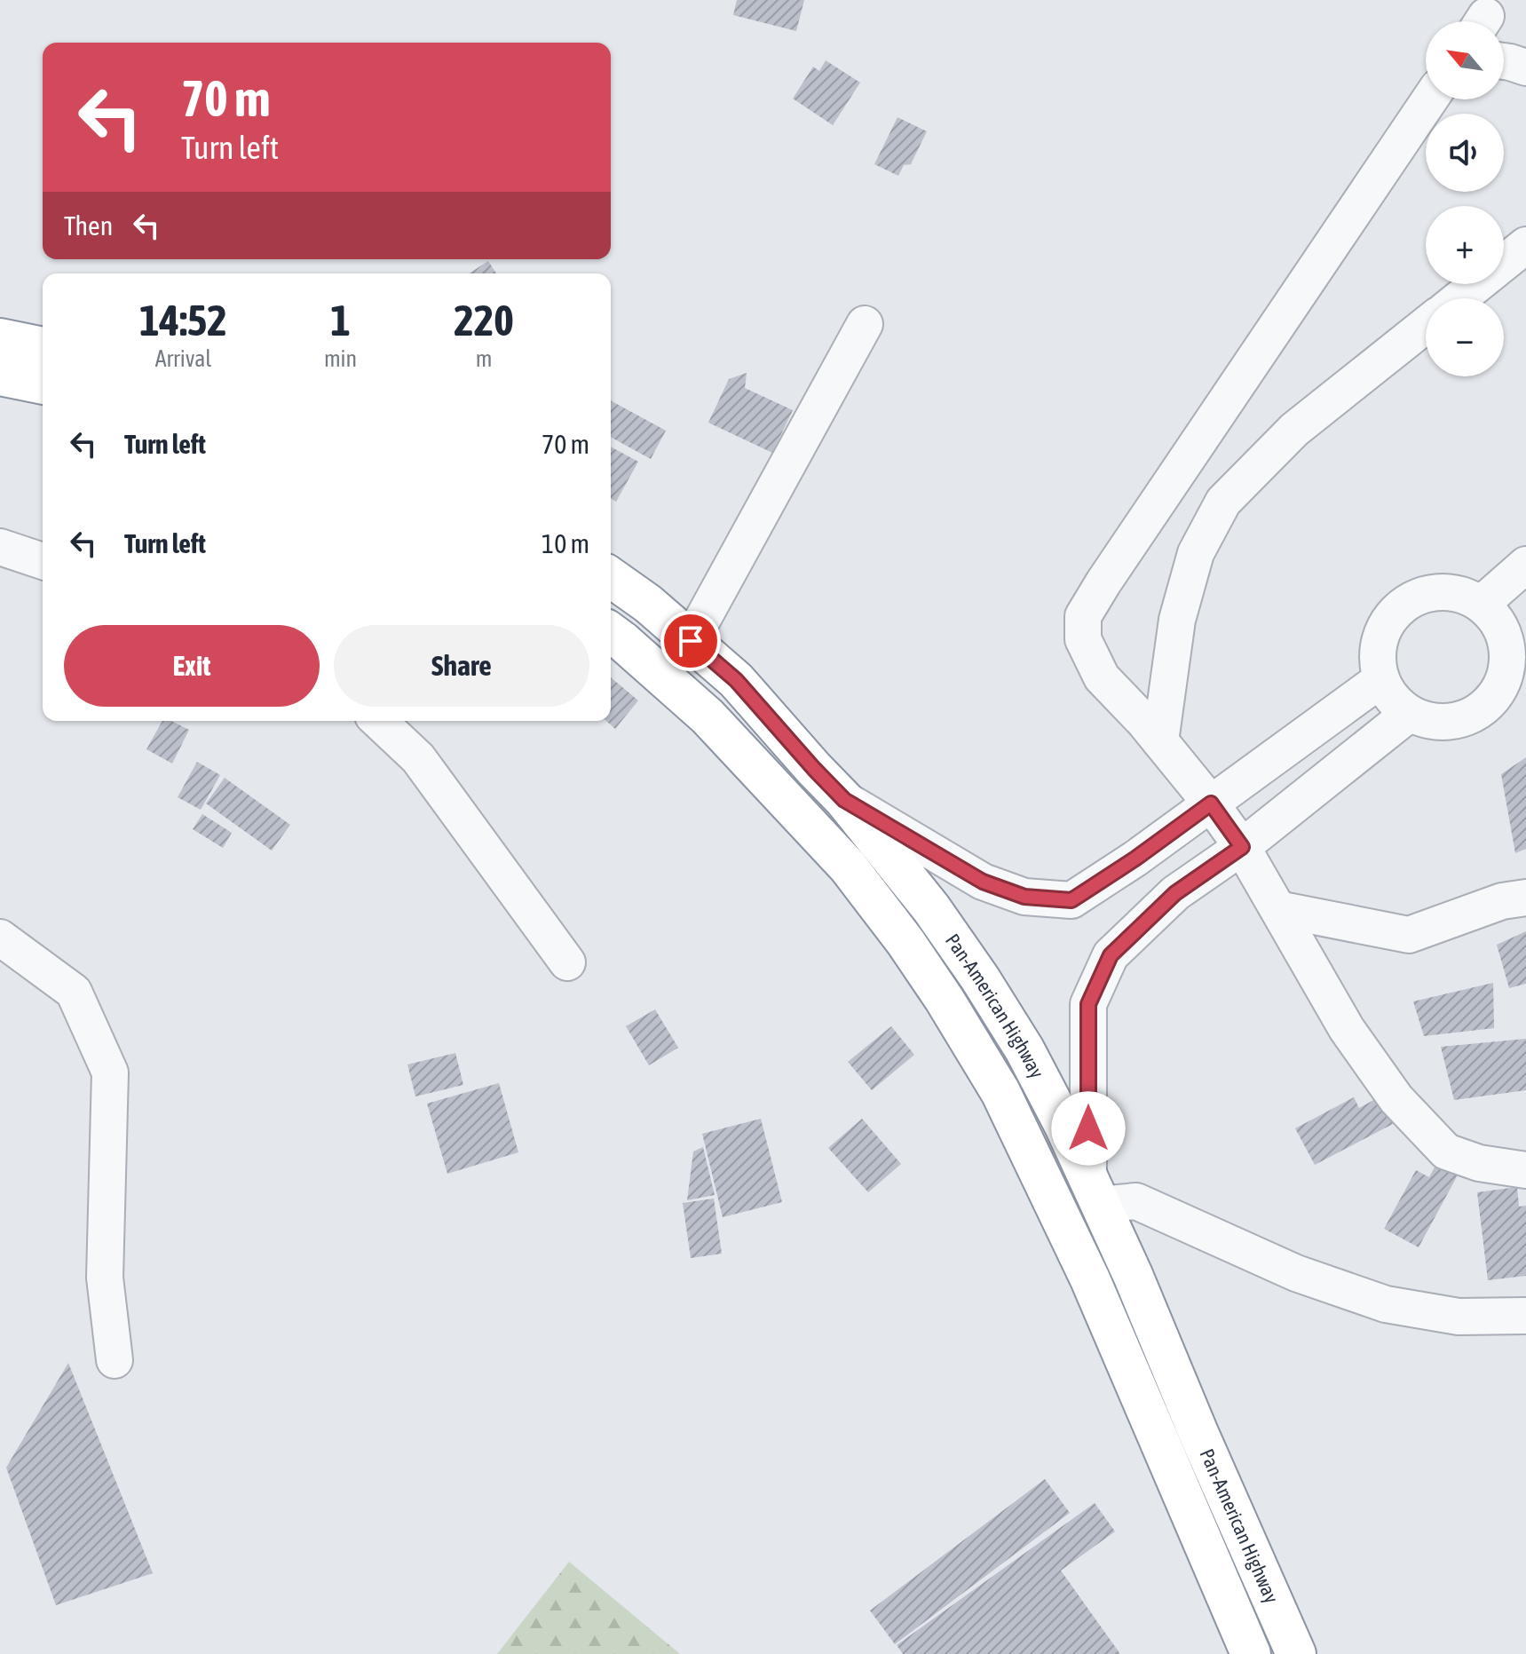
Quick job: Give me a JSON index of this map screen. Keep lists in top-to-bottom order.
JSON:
{
  "streets": {
    "highway": ["Pan-American Highway"]
  },
  "north": "top left",
  "page": {
    "map_buttons": ["+", "−"],
    "turn": ["70 m", "Turn left"],
    "then": "Then",
    "eta": [
      "14:52",
      "Arrival",
      "1",
      "min",
      "220",
      "m"
    ],
    "list": [
      {
        "name": "Turn left",
        "value": "70 m"
      },
      {
        "name": "Turn left",
        "value": "10 m"
      }
    ],
    "buttons": ["Exit", "Share"]
  }
}
